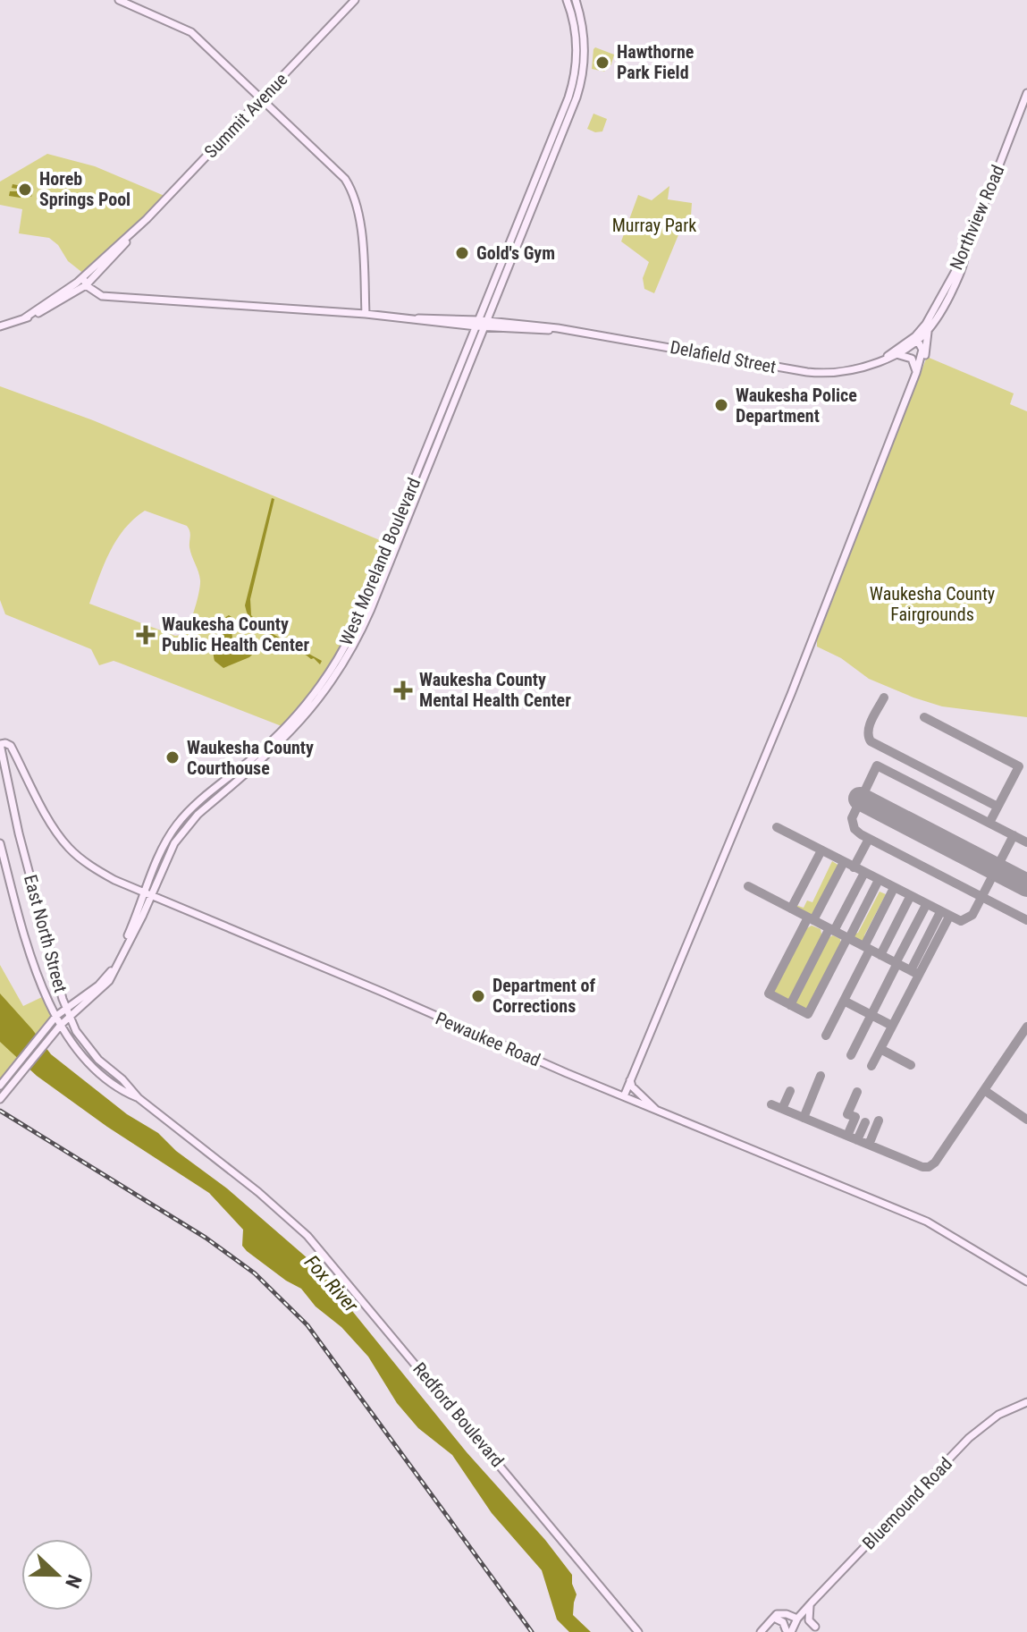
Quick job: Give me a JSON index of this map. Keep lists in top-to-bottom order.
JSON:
{
  "streets": {
    "street": [
      "Summit Avenue",
      "Northview Road",
      "Delafield Street",
      "West Moreland Boulevard",
      "East North Street",
      "Pewaukee Road",
      "Redford Boulevard",
      "Bluemound Road"
    ]
  },
  "crossings": [
    ["Summit Avenue", "Delafield Street"],
    ["Northview Road", "Delafield Street"],
    ["Delafield Street", "West Moreland Boulevard"],
    ["West Moreland Boulevard", "East North Street"],
    ["West Moreland Boulevard", "Pewaukee Road"],
    ["East North Street", "Pewaukee Road"],
    ["East North Street", "Redford Boulevard"]
  ],
  "water": ["Fox River"],
  "parks": ["Murray Park", "Waukesha County Fairgrounds"],
  "places": {
    "other": [
      "Hawthorne Park Field",
      "Horeb Springs Pool",
      "Gold's Gym",
      "Waukesha Police Department",
      "Waukesha County Courthouse",
      "Department of Corrections"
    ],
    "health": ["Waukesha County Public Health Center", "Waukesha County Mental Health Center"]
  },
  "north": "right"
}
